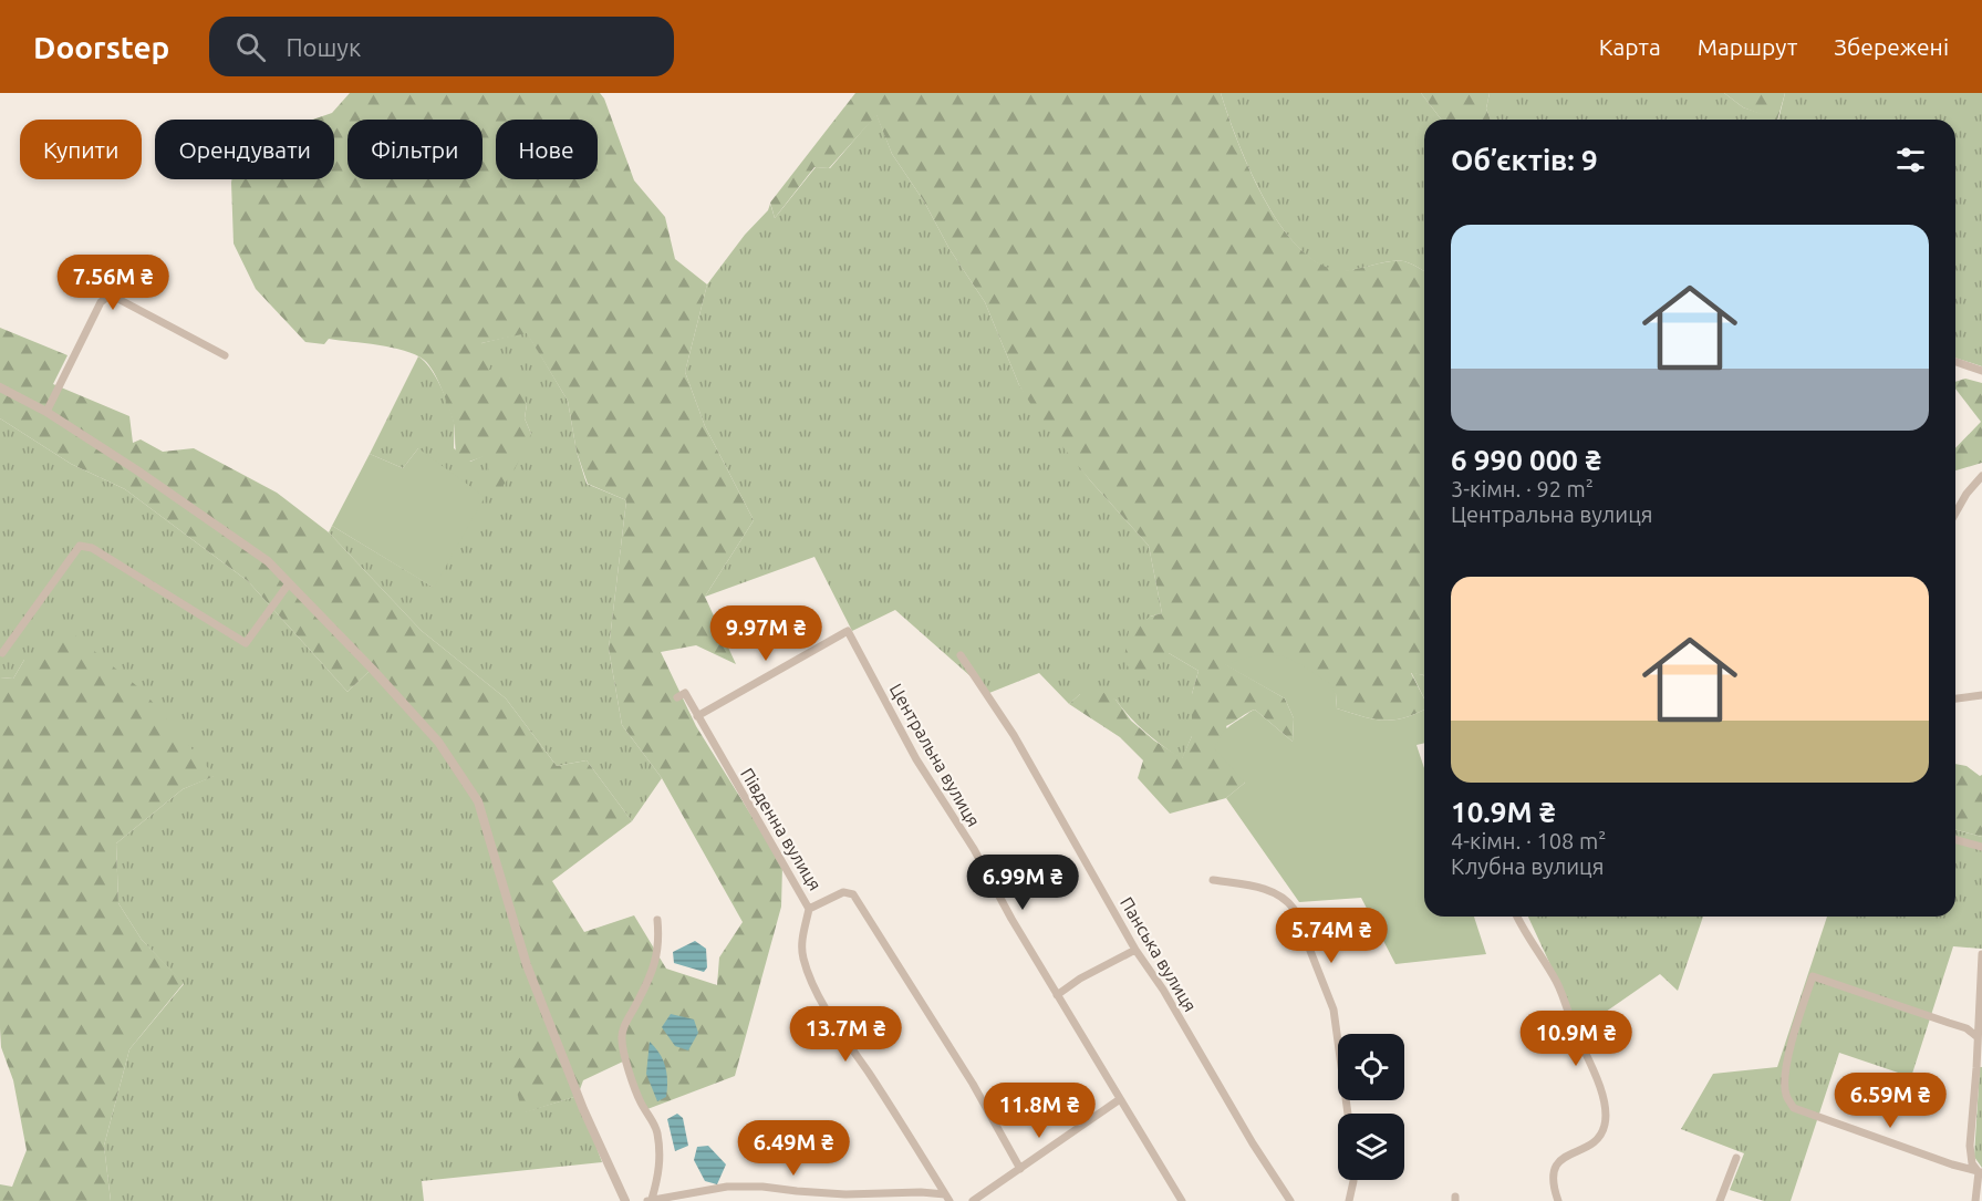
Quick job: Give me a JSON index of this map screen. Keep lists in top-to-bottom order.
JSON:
{
  "streets": {
    "street": ["Центральна вулиця", "Південна вулиця", "Панська вулиця"]
  },
  "crossings": [
    ["Центральна вулиця", "Південна вулиця"]
  ],
  "page": {
    "header": "Doorstep",
    "search": "Пошук",
    "nav": ["Карта", "Маршрут", "Збережені"],
    "chip": [
      "Купити",
      "Орендувати",
      "Фільтри",
      "Нове"
    ],
    "heading": "Об’єктів: 9",
    "list": [
      {
        "name": "6 990 000 ₴",
        "note": "3-кімн. · 92 m² · Центральна вулиця"
      },
      {
        "name": "10.9M ₴",
        "note": "4-кімн. · 108 m² · Клубна вулиця"
      }
    ],
    "price": [
      "7.56M ₴",
      "9.97M ₴",
      "6.99M ₴",
      "5.74M ₴",
      "13.7M ₴",
      "10.9M ₴",
      "6.59M ₴",
      "11.8M ₴",
      "6.49M ₴"
    ]
  }
}
